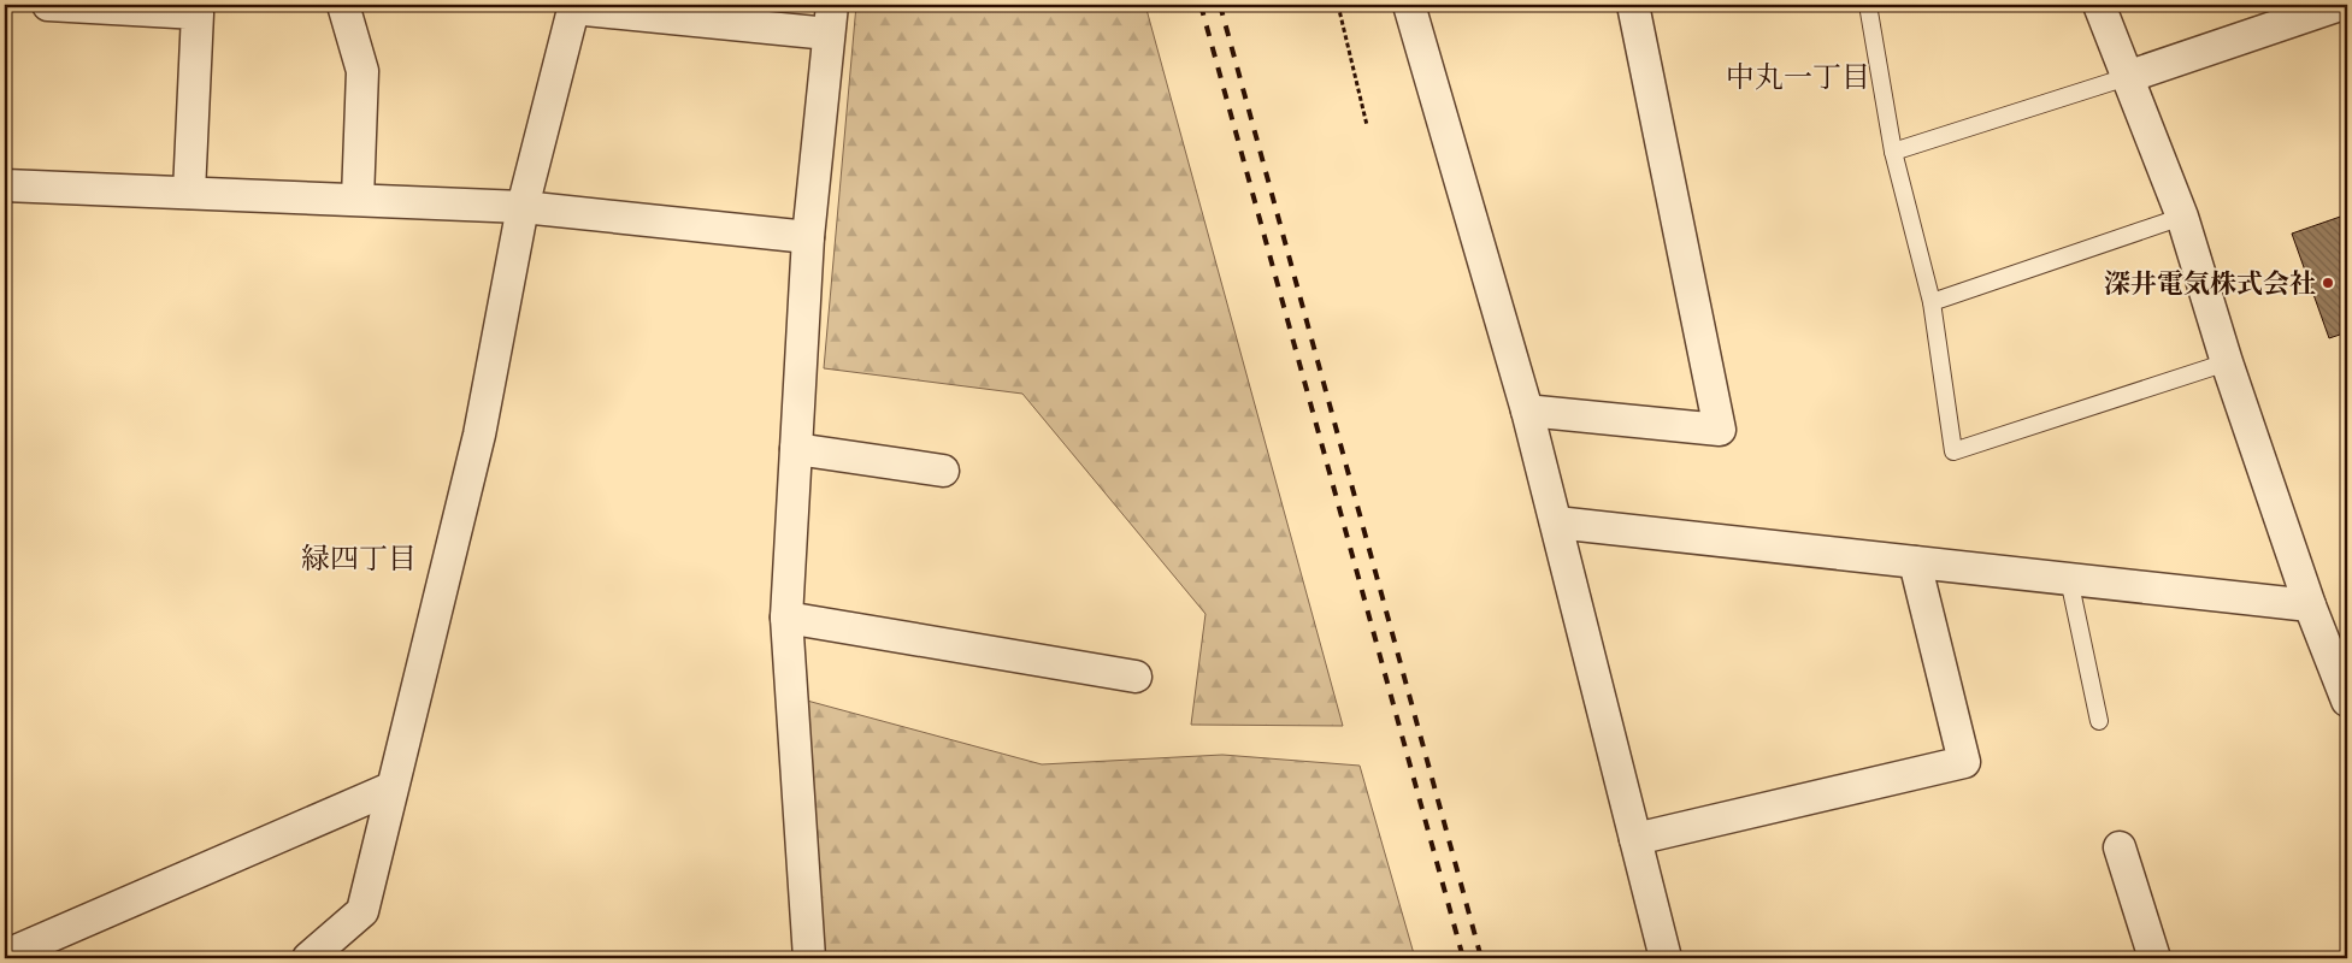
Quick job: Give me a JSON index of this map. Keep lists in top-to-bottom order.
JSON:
{
  "districts": ["中丸一丁目", "緑四丁目"],
  "places": ["深井電気株式会社"]
}
